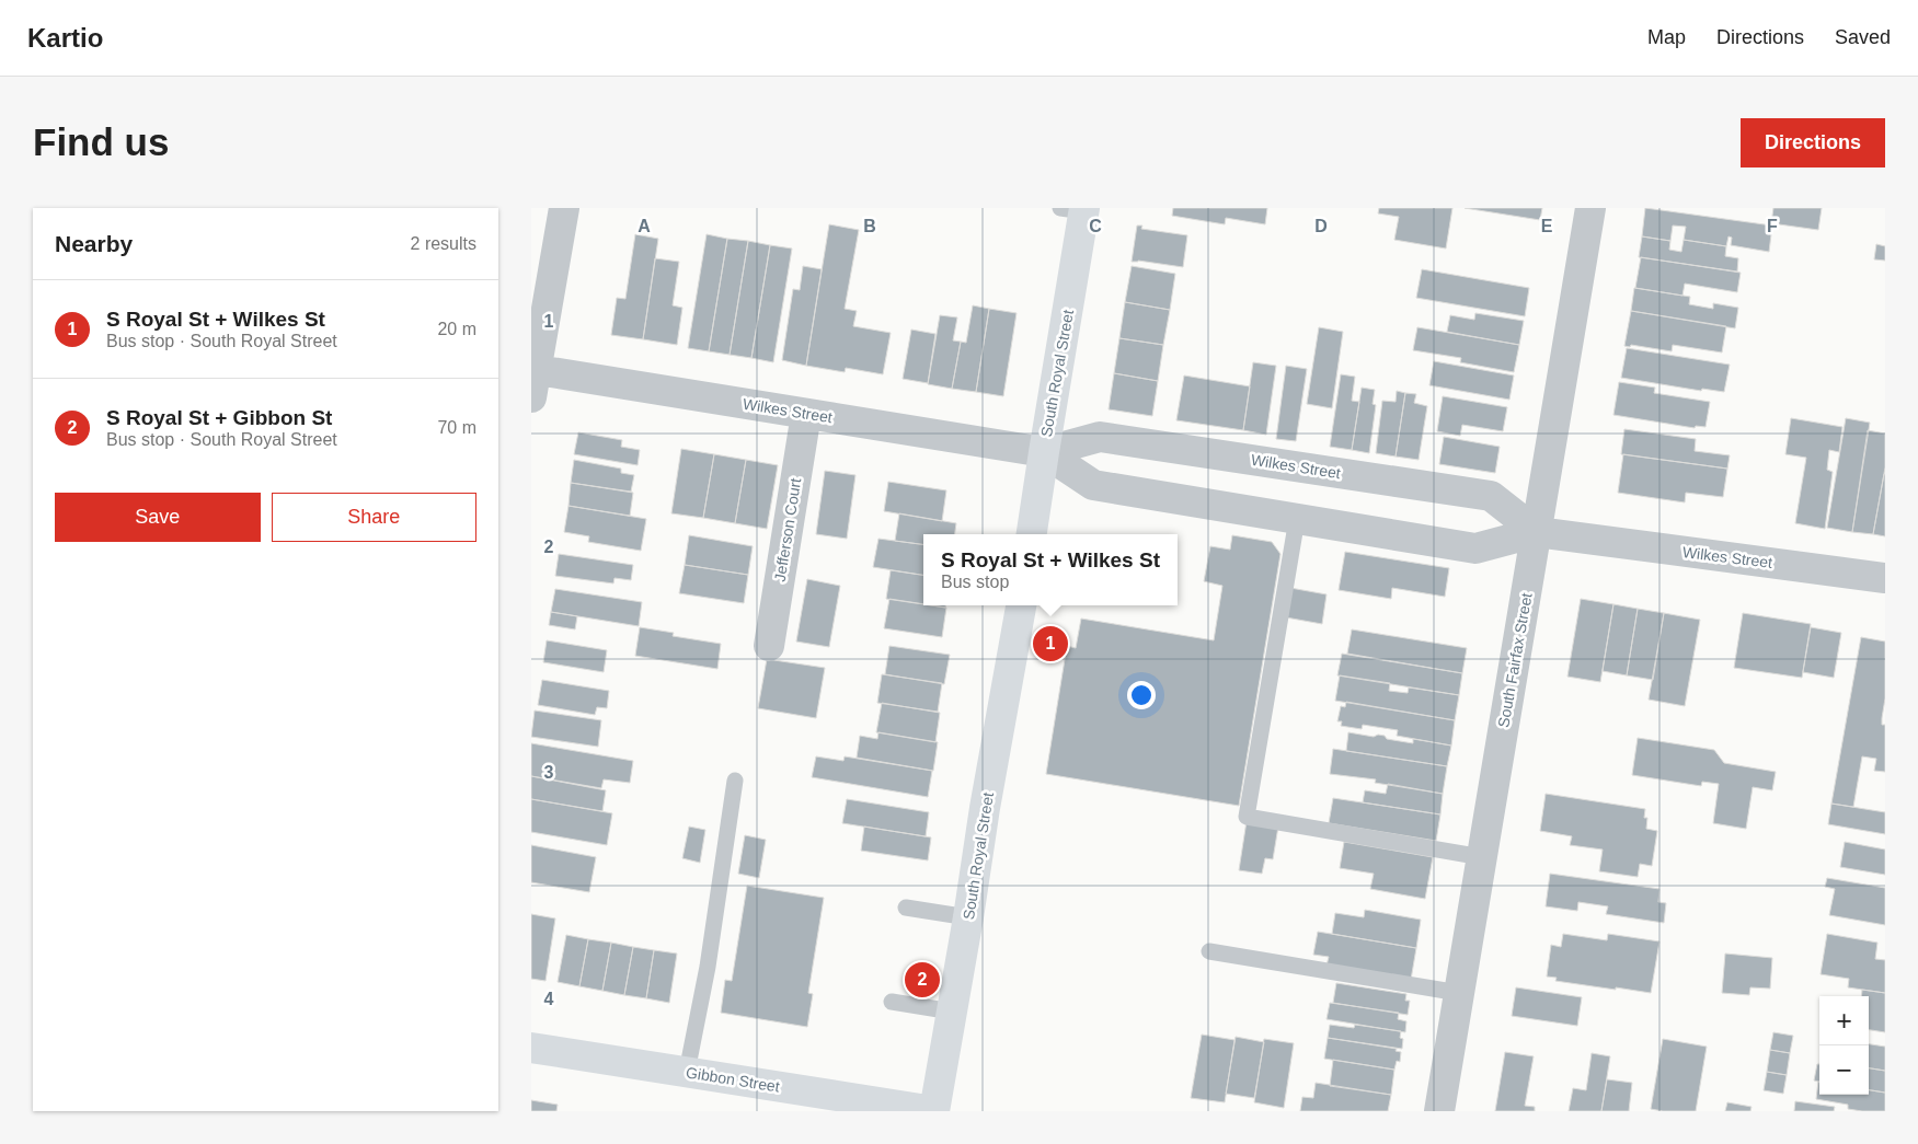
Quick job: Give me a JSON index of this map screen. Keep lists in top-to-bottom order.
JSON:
{
  "streets": {
    "main road": ["South Royal Street", "Gibbon Street"],
    "street": ["Wilkes Street", "Jefferson Court", "South Fairfax Street"]
  },
  "crossings": [
    ["South Royal Street", "Wilkes Street"],
    ["South Royal Street", "Gibbon Street"],
    ["Wilkes Street", "Jefferson Court"],
    ["Wilkes Street", "South Fairfax Street"]
  ],
  "page": {
    "header": "Kartio",
    "nav": ["Map", "Directions", "Saved"],
    "buttons": [
      "Directions",
      ["Save", "Share"]
    ],
    "title": "Find us",
    "heading": ["Nearby", "2 results"],
    "list": [
      {
        "mark": "1",
        "name": "S Royal St + Wilkes St",
        "note": "Bus stop · South Royal Street",
        "value": "20 m"
      },
      {
        "mark": "2",
        "name": "S Royal St + Gibbon St",
        "note": "Bus stop · South Royal Street",
        "value": "70 m"
      }
    ],
    "popup": ["S Royal St + Wilkes St", "Bus stop"],
    "pins": ["1", "2"],
    "map_buttons": ["+", "−"]
  },
  "grid": {
    "columns": [
      "A",
      "B",
      "C",
      "D",
      "E",
      "F"
    ],
    "rows": [
      "1",
      "2",
      "3",
      "4"
    ]
  }
}
